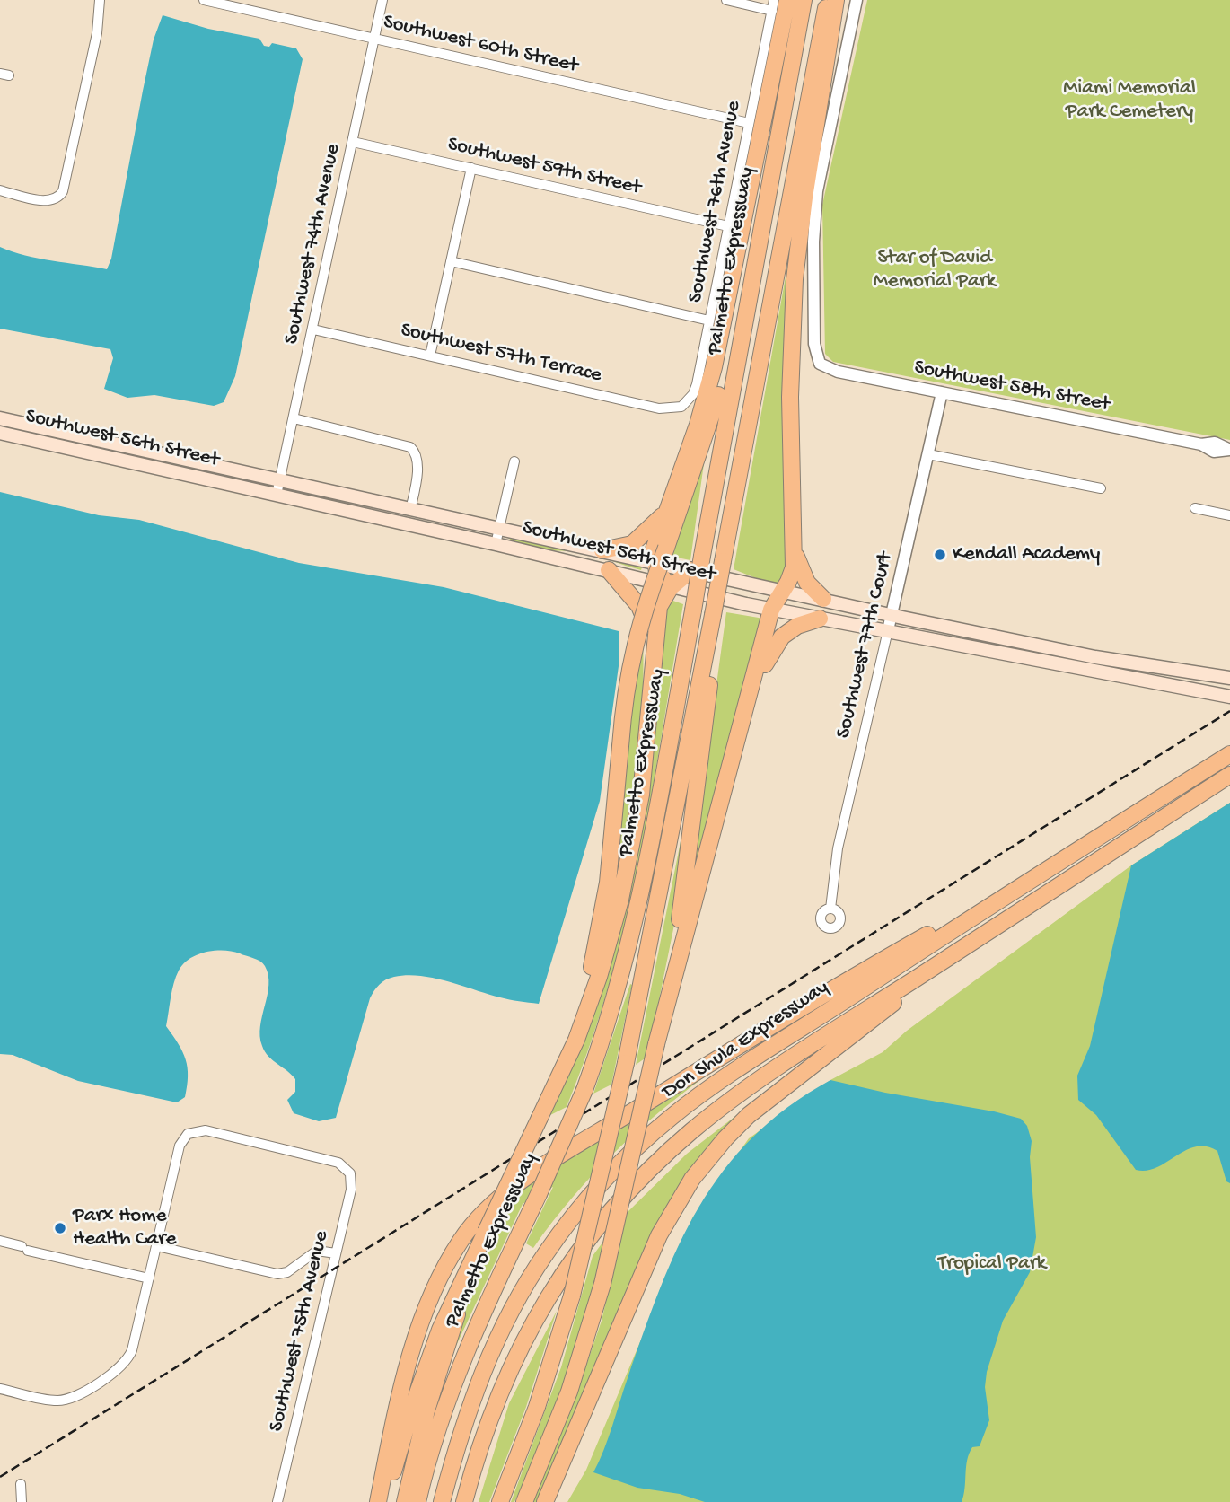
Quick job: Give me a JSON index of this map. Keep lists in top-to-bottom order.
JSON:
{
  "streets": {
    "highway": ["Palmetto Expressway", "Don Shula Expressway"],
    "main road": ["Southwest 56th Street"],
    "street": [
      "Southwest 60th Street",
      "Southwest 59th Street",
      "Southwest 76th Avenue",
      "Southwest 74th Avenue",
      "Southwest 57th Terrace",
      "Southwest 58th Street",
      "Southwest 77th Court",
      "Southwest 75th Avenue"
    ]
  },
  "crossings": [
    ["Southwest 60th Street", "Southwest 76th Avenue"],
    ["Southwest 60th Street", "Southwest 74th Avenue"],
    ["Southwest 59th Street", "Southwest 76th Avenue"],
    ["Southwest 59th Street", "Southwest 74th Avenue"],
    ["Southwest 76th Avenue", "Southwest 57th Terrace"],
    ["Southwest 74th Avenue", "Southwest 57th Terrace"],
    ["Southwest 74th Avenue", "Southwest 56th Street"],
    ["Southwest 58th Street", "Southwest 77th Court"],
    ["Southwest 56th Street", "Southwest 77th Court"]
  ],
  "parks": ["Miami Memorial Park Cemetery", "Star of David Memorial Park", "Tropical Park"],
  "places": ["Kendall Academy", "Parx Home Health Care"]
}
